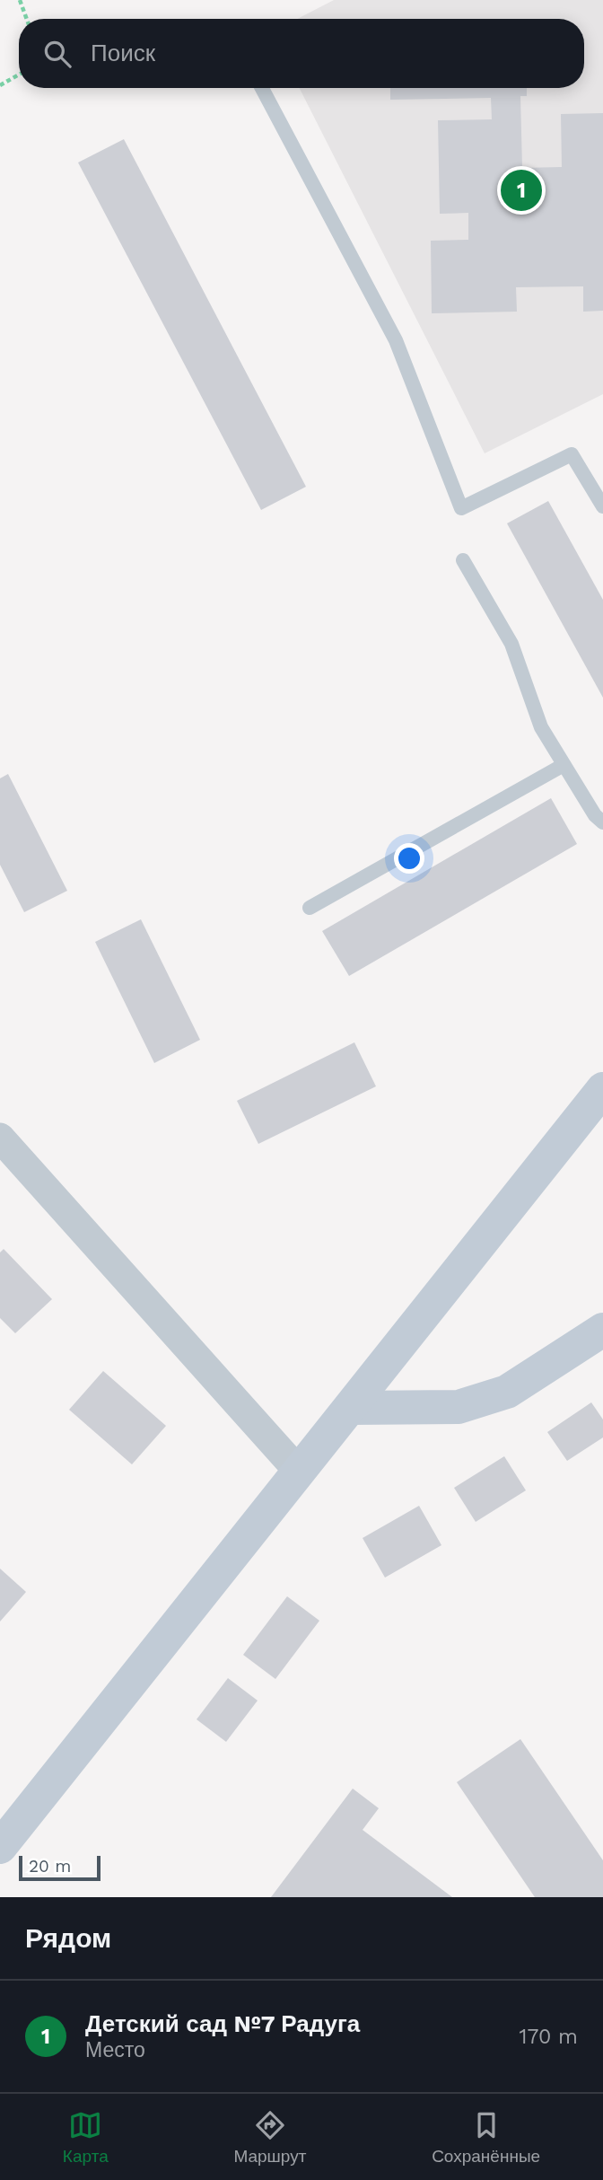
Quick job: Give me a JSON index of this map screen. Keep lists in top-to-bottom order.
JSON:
{
  "scale_bar": "20 m",
  "page": {
    "search": "Поиск",
    "pins": "1",
    "scale": "20 m",
    "heading": "Рядом",
    "list": [
      {
        "mark": "1",
        "name": "Детский сад №7 Радуга",
        "note": "Место",
        "value": "170 m"
      }
    ],
    "nav": ["Карта", "Маршрут", "Сохранённые"]
  }
}
